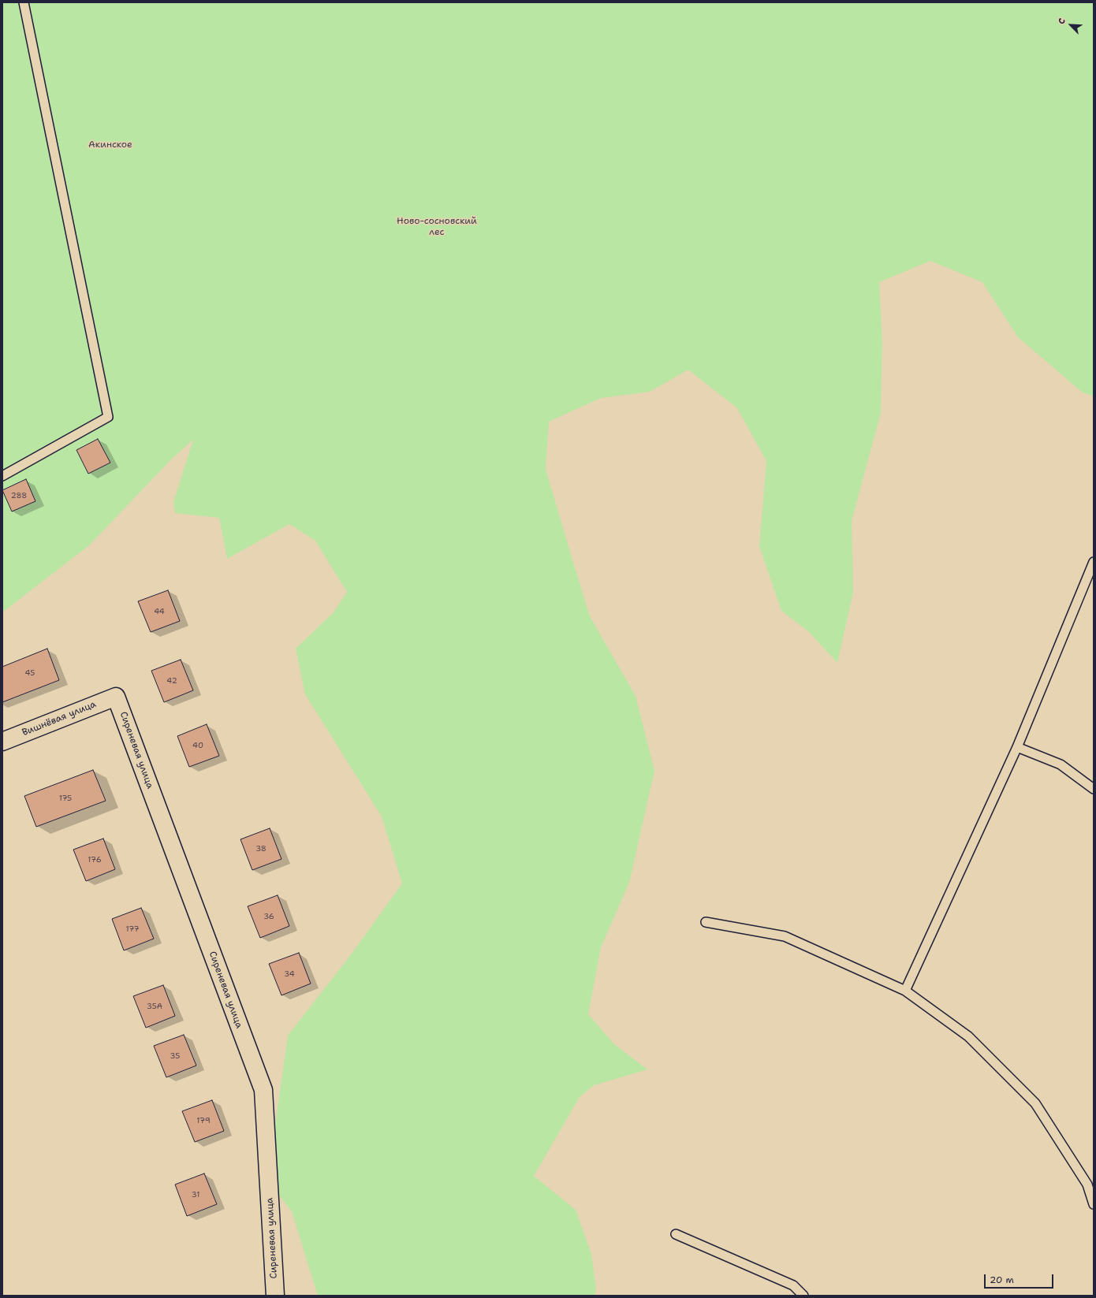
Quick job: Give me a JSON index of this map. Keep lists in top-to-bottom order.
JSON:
{
  "streets": {
    "street": ["Вишнёвая улица", "Сиреневая улица"]
  },
  "crossings": [
    ["Вишнёвая улица", "Сиреневая улица"]
  ],
  "parks": ["Акинское", "Ново-сосновский лес"],
  "house_numbers": [
    "288",
    "44",
    "45",
    "42",
    "40",
    "175",
    "38",
    "176",
    "36",
    "177",
    "34",
    "35А",
    "35",
    "179",
    "31"
  ],
  "scale_bar": "20 m",
  "north": "top left"
}
